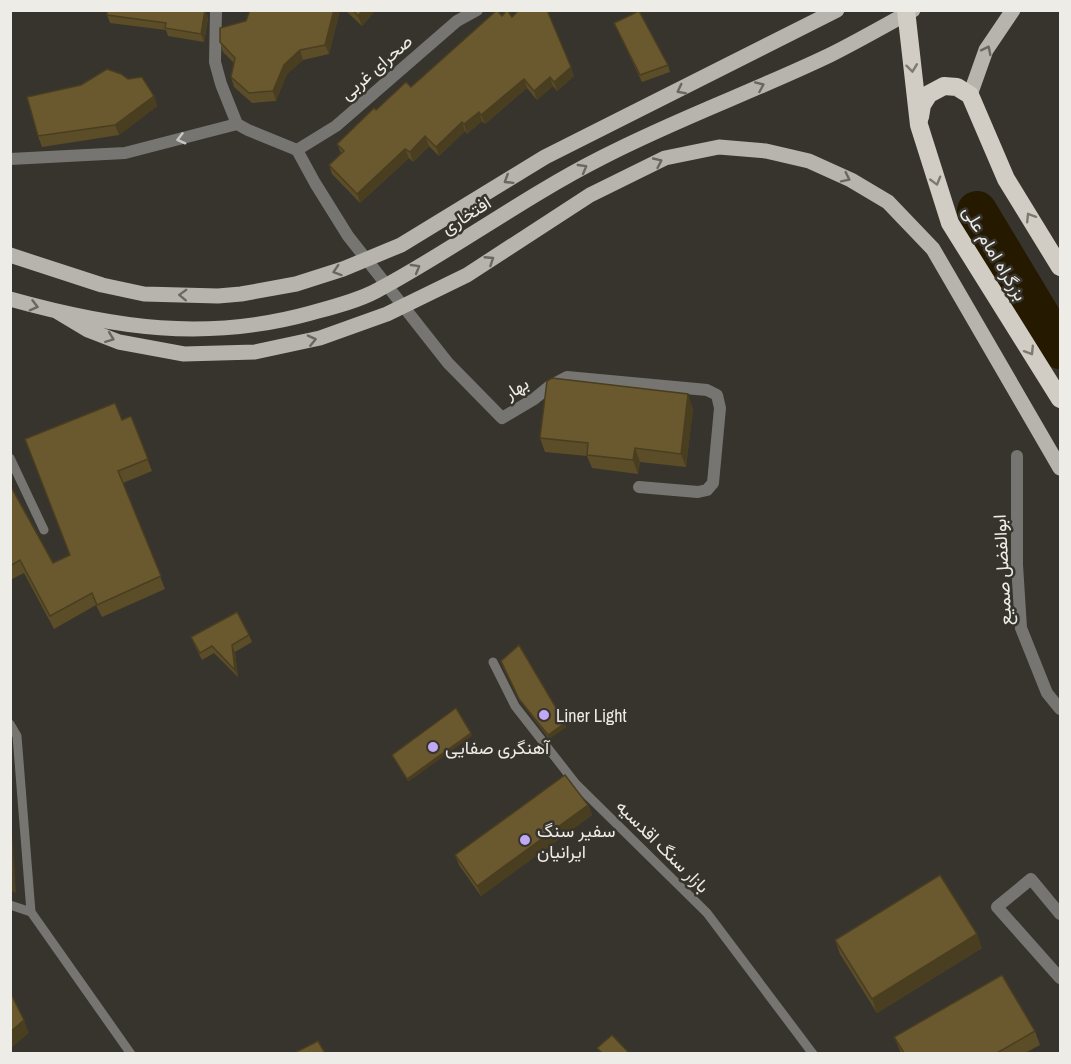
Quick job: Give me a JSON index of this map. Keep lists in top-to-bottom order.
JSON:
{
  "streets": {
    "highway": ["بزرگراه امام علی"],
    "main road": ["افتخاری"],
    "street": ["صحرای غربی", "بهار", "ابوالفضل صمیع"],
    "lane": ["بازار سنگ اقدسیه"]
  },
  "crossings": [
    ["صحرای غربی", "بهار"]
  ],
  "places": ["Liner Light", "آهنگری صفایی", "سفیر سنگ ایرانیان"]
}
